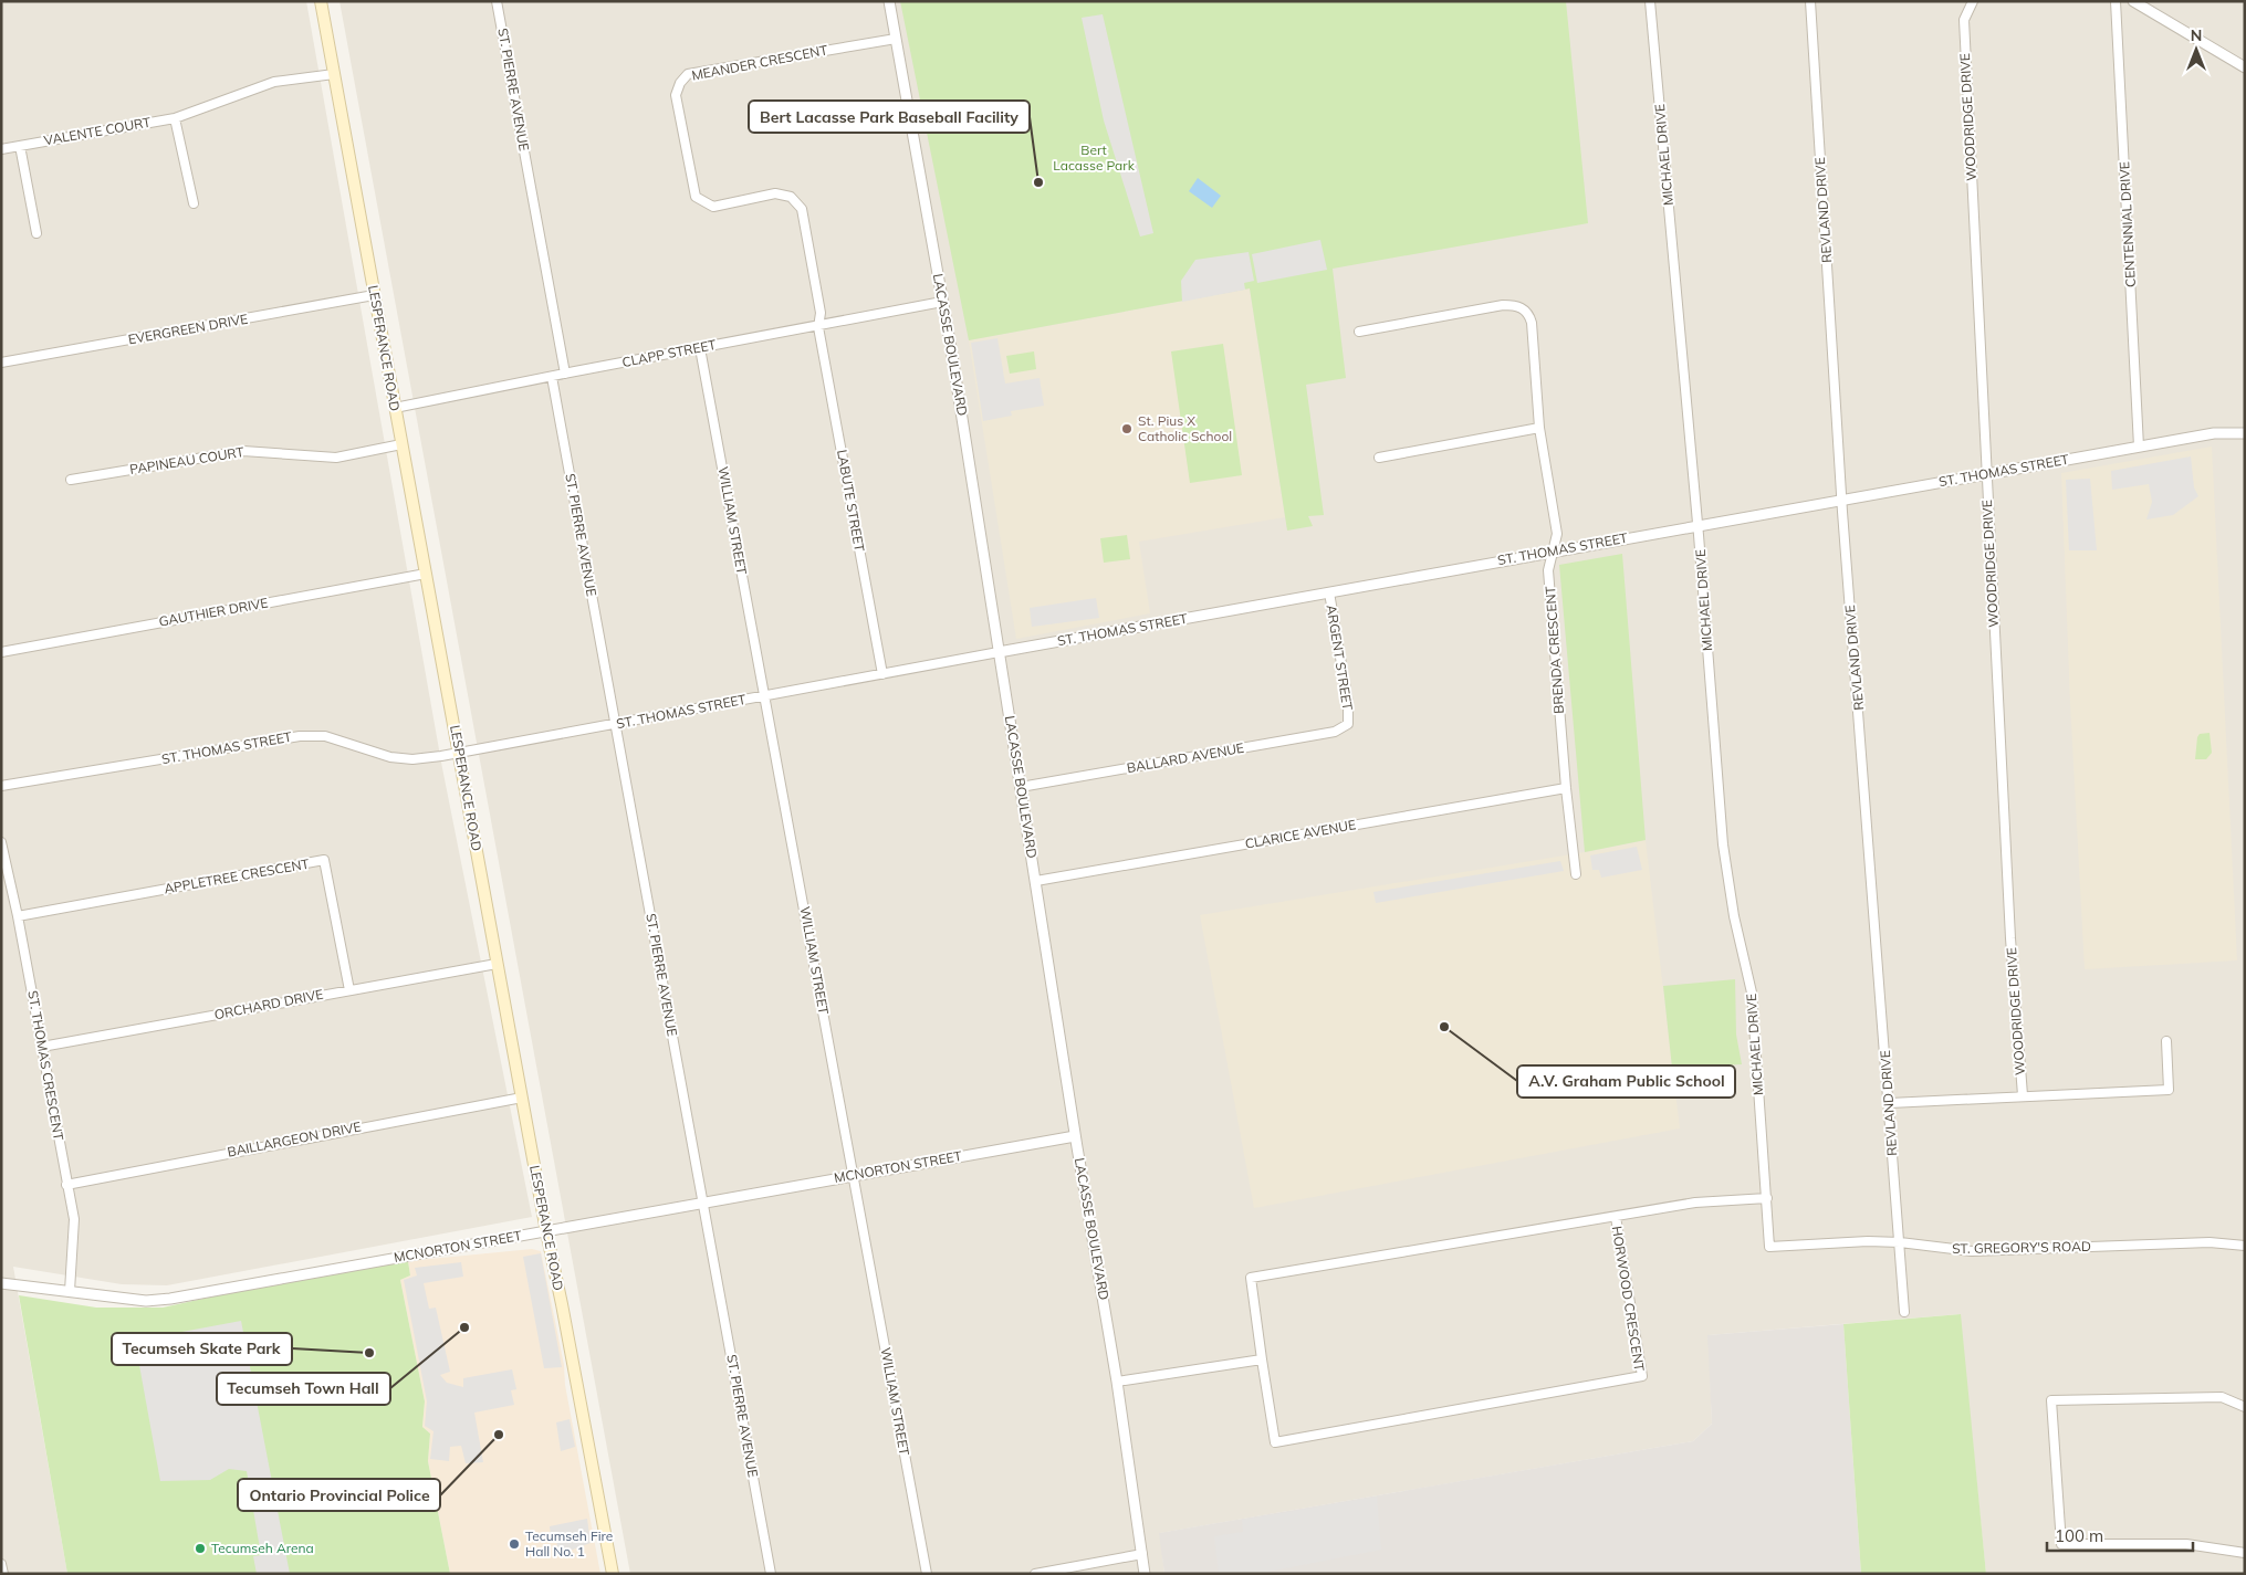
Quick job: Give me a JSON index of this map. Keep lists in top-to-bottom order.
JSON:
{
  "streets": {
    "main road": ["LESPERANCE ROAD"],
    "street": [
      "MEANDER CRESCENT",
      "ST. PIERRE AVENUE",
      "WOODRIDGE DRIVE",
      "VALENTE COURT",
      "MICHAEL DRIVE",
      "REVLAND DRIVE",
      "CENTENNIAL DRIVE",
      "EVERGREEN DRIVE",
      "LACASSE BOULEVARD",
      "CLAPP STREET",
      "PAPINEAU COURT",
      "ST. THOMAS STREET",
      "LABUTE STREET",
      "WILLIAM STREET",
      "GAUTHIER DRIVE",
      "BRENDA CRESCENT",
      "ARGENT STREET",
      "BALLARD AVENUE",
      "CLARICE AVENUE",
      "APPLETREE CRESCENT",
      "ORCHARD DRIVE",
      "ST. THOMAS CRESCENT",
      "BAILLARGEON DRIVE",
      "MCNORTON STREET",
      "ST. GREGORY'S ROAD",
      "HORWOOD CRESCENT"
    ]
  },
  "crossings": [
    ["MEANDER CRESCENT", "LACASSE BOULEVARD"],
    ["MEANDER CRESCENT", "CLAPP STREET"],
    ["MEANDER CRESCENT", "LABUTE STREET"],
    ["ST. PIERRE AVENUE", "CLAPP STREET"],
    ["ST. PIERRE AVENUE", "ST. THOMAS STREET"],
    ["ST. PIERRE AVENUE", "MCNORTON STREET"],
    ["WOODRIDGE DRIVE", "ST. THOMAS STREET"],
    ["VALENTE COURT", "LESPERANCE ROAD"],
    ["MICHAEL DRIVE", "ST. THOMAS STREET"],
    ["MICHAEL DRIVE", "ST. GREGORY'S ROAD"],
    ["REVLAND DRIVE", "ST. THOMAS STREET"],
    ["REVLAND DRIVE", "ST. GREGORY'S ROAD"],
    ["CENTENNIAL DRIVE", "ST. THOMAS STREET"],
    ["EVERGREEN DRIVE", "LESPERANCE ROAD"],
    ["LACASSE BOULEVARD", "CLAPP STREET"],
    ["LACASSE BOULEVARD", "ST. THOMAS STREET"],
    ["LACASSE BOULEVARD", "BALLARD AVENUE"],
    ["LACASSE BOULEVARD", "CLARICE AVENUE"],
    ["LACASSE BOULEVARD", "MCNORTON STREET"],
    ["LESPERANCE ROAD", "CLAPP STREET"],
    ["LESPERANCE ROAD", "PAPINEAU COURT"],
    ["LESPERANCE ROAD", "ST. THOMAS STREET"],
    ["LESPERANCE ROAD", "GAUTHIER DRIVE"],
    ["LESPERANCE ROAD", "ORCHARD DRIVE"],
    ["LESPERANCE ROAD", "BAILLARGEON DRIVE"],
    ["LESPERANCE ROAD", "MCNORTON STREET"],
    ["CLAPP STREET", "LABUTE STREET"],
    ["CLAPP STREET", "WILLIAM STREET"],
    ["ST. THOMAS STREET", "LABUTE STREET"],
    ["ST. THOMAS STREET", "WILLIAM STREET"],
    ["ST. THOMAS STREET", "BRENDA CRESCENT"],
    ["ST. THOMAS STREET", "ARGENT STREET"],
    ["WILLIAM STREET", "MCNORTON STREET"],
    ["BRENDA CRESCENT", "CLARICE AVENUE"],
    ["ARGENT STREET", "BALLARD AVENUE"],
    ["APPLETREE CRESCENT", "ORCHARD DRIVE"],
    ["APPLETREE CRESCENT", "ST. THOMAS CRESCENT"],
    ["ORCHARD DRIVE", "ST. THOMAS CRESCENT"],
    ["ST. THOMAS CRESCENT", "BAILLARGEON DRIVE"],
    ["ST. THOMAS CRESCENT", "MCNORTON STREET"]
  ],
  "parks": ["Bert Lacasse Park"],
  "places": [
    "Bert Lacasse Park Baseball Facility",
    "St. Pius X Catholic School",
    "A.V. Graham Public School",
    "Tecumseh Town Hall",
    "Tecumseh Skate Park",
    "Ontario Provincial Police",
    "Tecumseh Fire Hall No. 1",
    "Tecumseh Arena"
  ],
  "scale_bar": "100 m",
  "north": "top"
}
